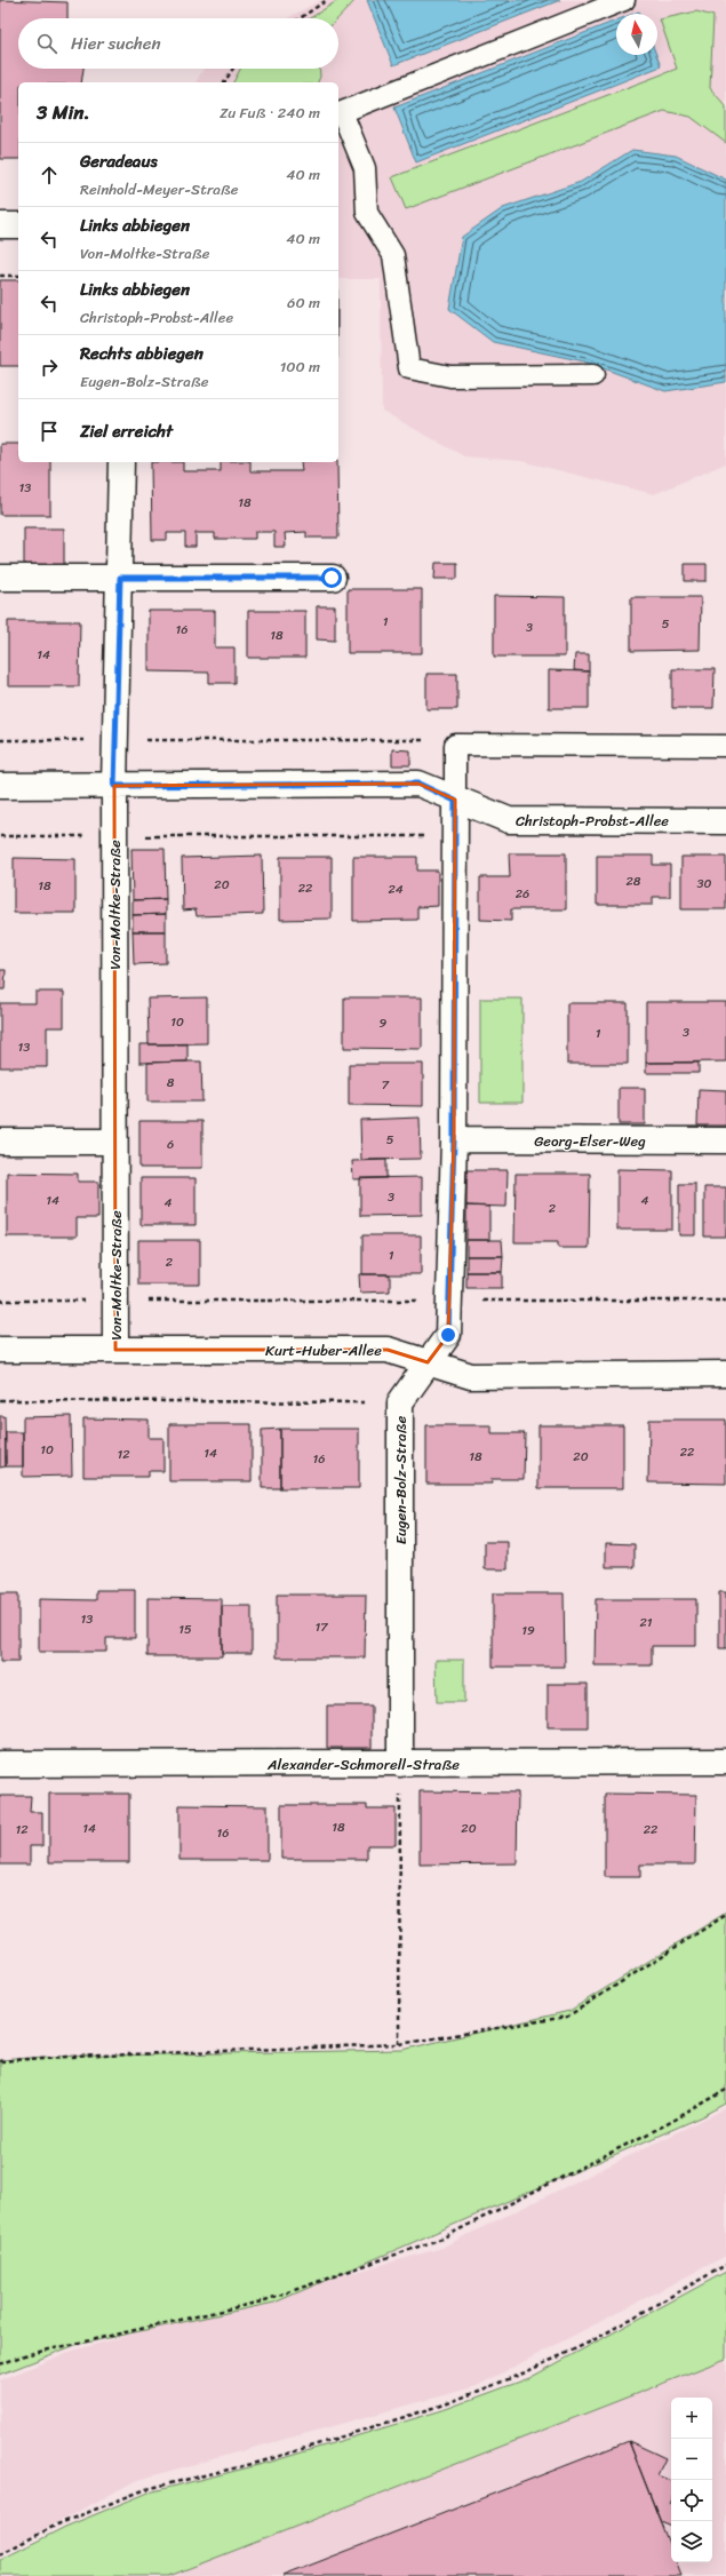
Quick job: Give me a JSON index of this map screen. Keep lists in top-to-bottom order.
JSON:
{
  "streets": {
    "street": [
      "Christoph-Probst-Allee",
      "Von-Moltke-Straße",
      "Georg-Elser-Weg",
      "Kurt-Huber-Allee",
      "Eugen-Bolz-Straße",
      "Alexander-Schmorell-Straße"
    ]
  },
  "crossings": [
    ["Christoph-Probst-Allee", "Von-Moltke-Straße"],
    ["Christoph-Probst-Allee", "Eugen-Bolz-Straße"],
    ["Von-Moltke-Straße", "Kurt-Huber-Allee"],
    ["Georg-Elser-Weg", "Eugen-Bolz-Straße"],
    ["Kurt-Huber-Allee", "Eugen-Bolz-Straße"],
    ["Eugen-Bolz-Straße", "Alexander-Schmorell-Straße"]
  ],
  "house_numbers": [
    "13",
    "18",
    "1",
    "5",
    "3",
    "16",
    "18",
    "14",
    "28",
    "30",
    "20",
    "18",
    "22",
    "24",
    "26",
    "10",
    "9",
    "3",
    "1",
    "13",
    "8",
    "7",
    "5",
    "6",
    "3",
    "14",
    "4",
    "4",
    "2",
    "1",
    "2",
    "10",
    "22",
    "14",
    "12",
    "18",
    "20",
    "16",
    "13",
    "21",
    "17",
    "15",
    "19",
    "18",
    "14",
    "20",
    "12",
    "22",
    "16"
  ],
  "north": "top",
  "page": {
    "search": "Hier suchen",
    "heading": ["3 Min.", "Zu Fuß · 240 m"],
    "list": [
      ["Geradeaus", "Reinhold-Meyer-Straße", "40 m"],
      ["Links abbiegen", "Von-Moltke-Straße", "40 m"],
      ["Links abbiegen", "Christoph-Probst-Allee", "60 m"],
      ["Rechts abbiegen", "Eugen-Bolz-Straße", "100 m"],
      "Ziel erreicht"
    ],
    "map_buttons": ["+", "−"]
  }
}
